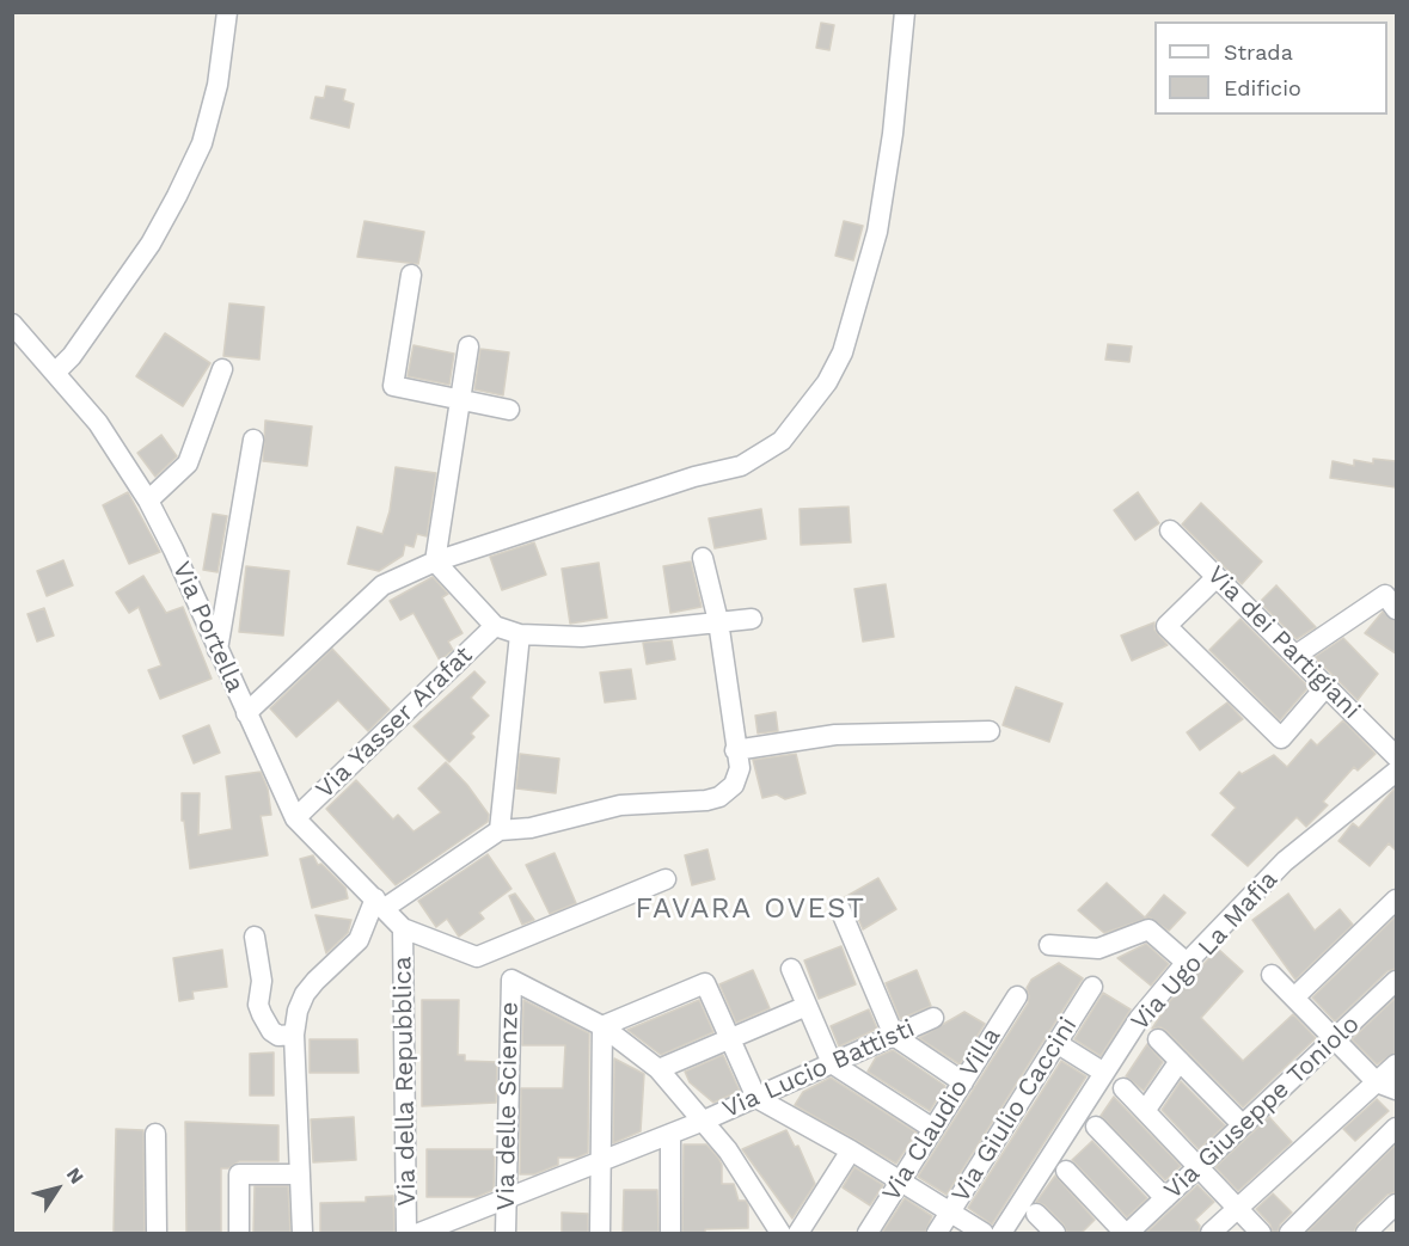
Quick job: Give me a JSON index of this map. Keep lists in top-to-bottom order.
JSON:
{
  "streets": {
    "street": [
      "Via Portella",
      "Via dei Partigiani",
      "Via Yasser Arafat",
      "Via Ugo La Mafia",
      "Via Lucio Battisti",
      "Via della Repubblica",
      "Via delle Scienze",
      "Via Giuseppe Toniolo",
      "Via Giulio Caccini",
      "Via Claudio Villa"
    ]
  },
  "crossings": [
    ["Via Portella", "Via Yasser Arafat"],
    ["Via Portella", "Via della Repubblica"],
    ["Via Lucio Battisti", "Via delle Scienze"]
  ],
  "districts": ["FAVARA OVEST"],
  "legend": ["Strada", "Edificio"],
  "north": "top right"
}
